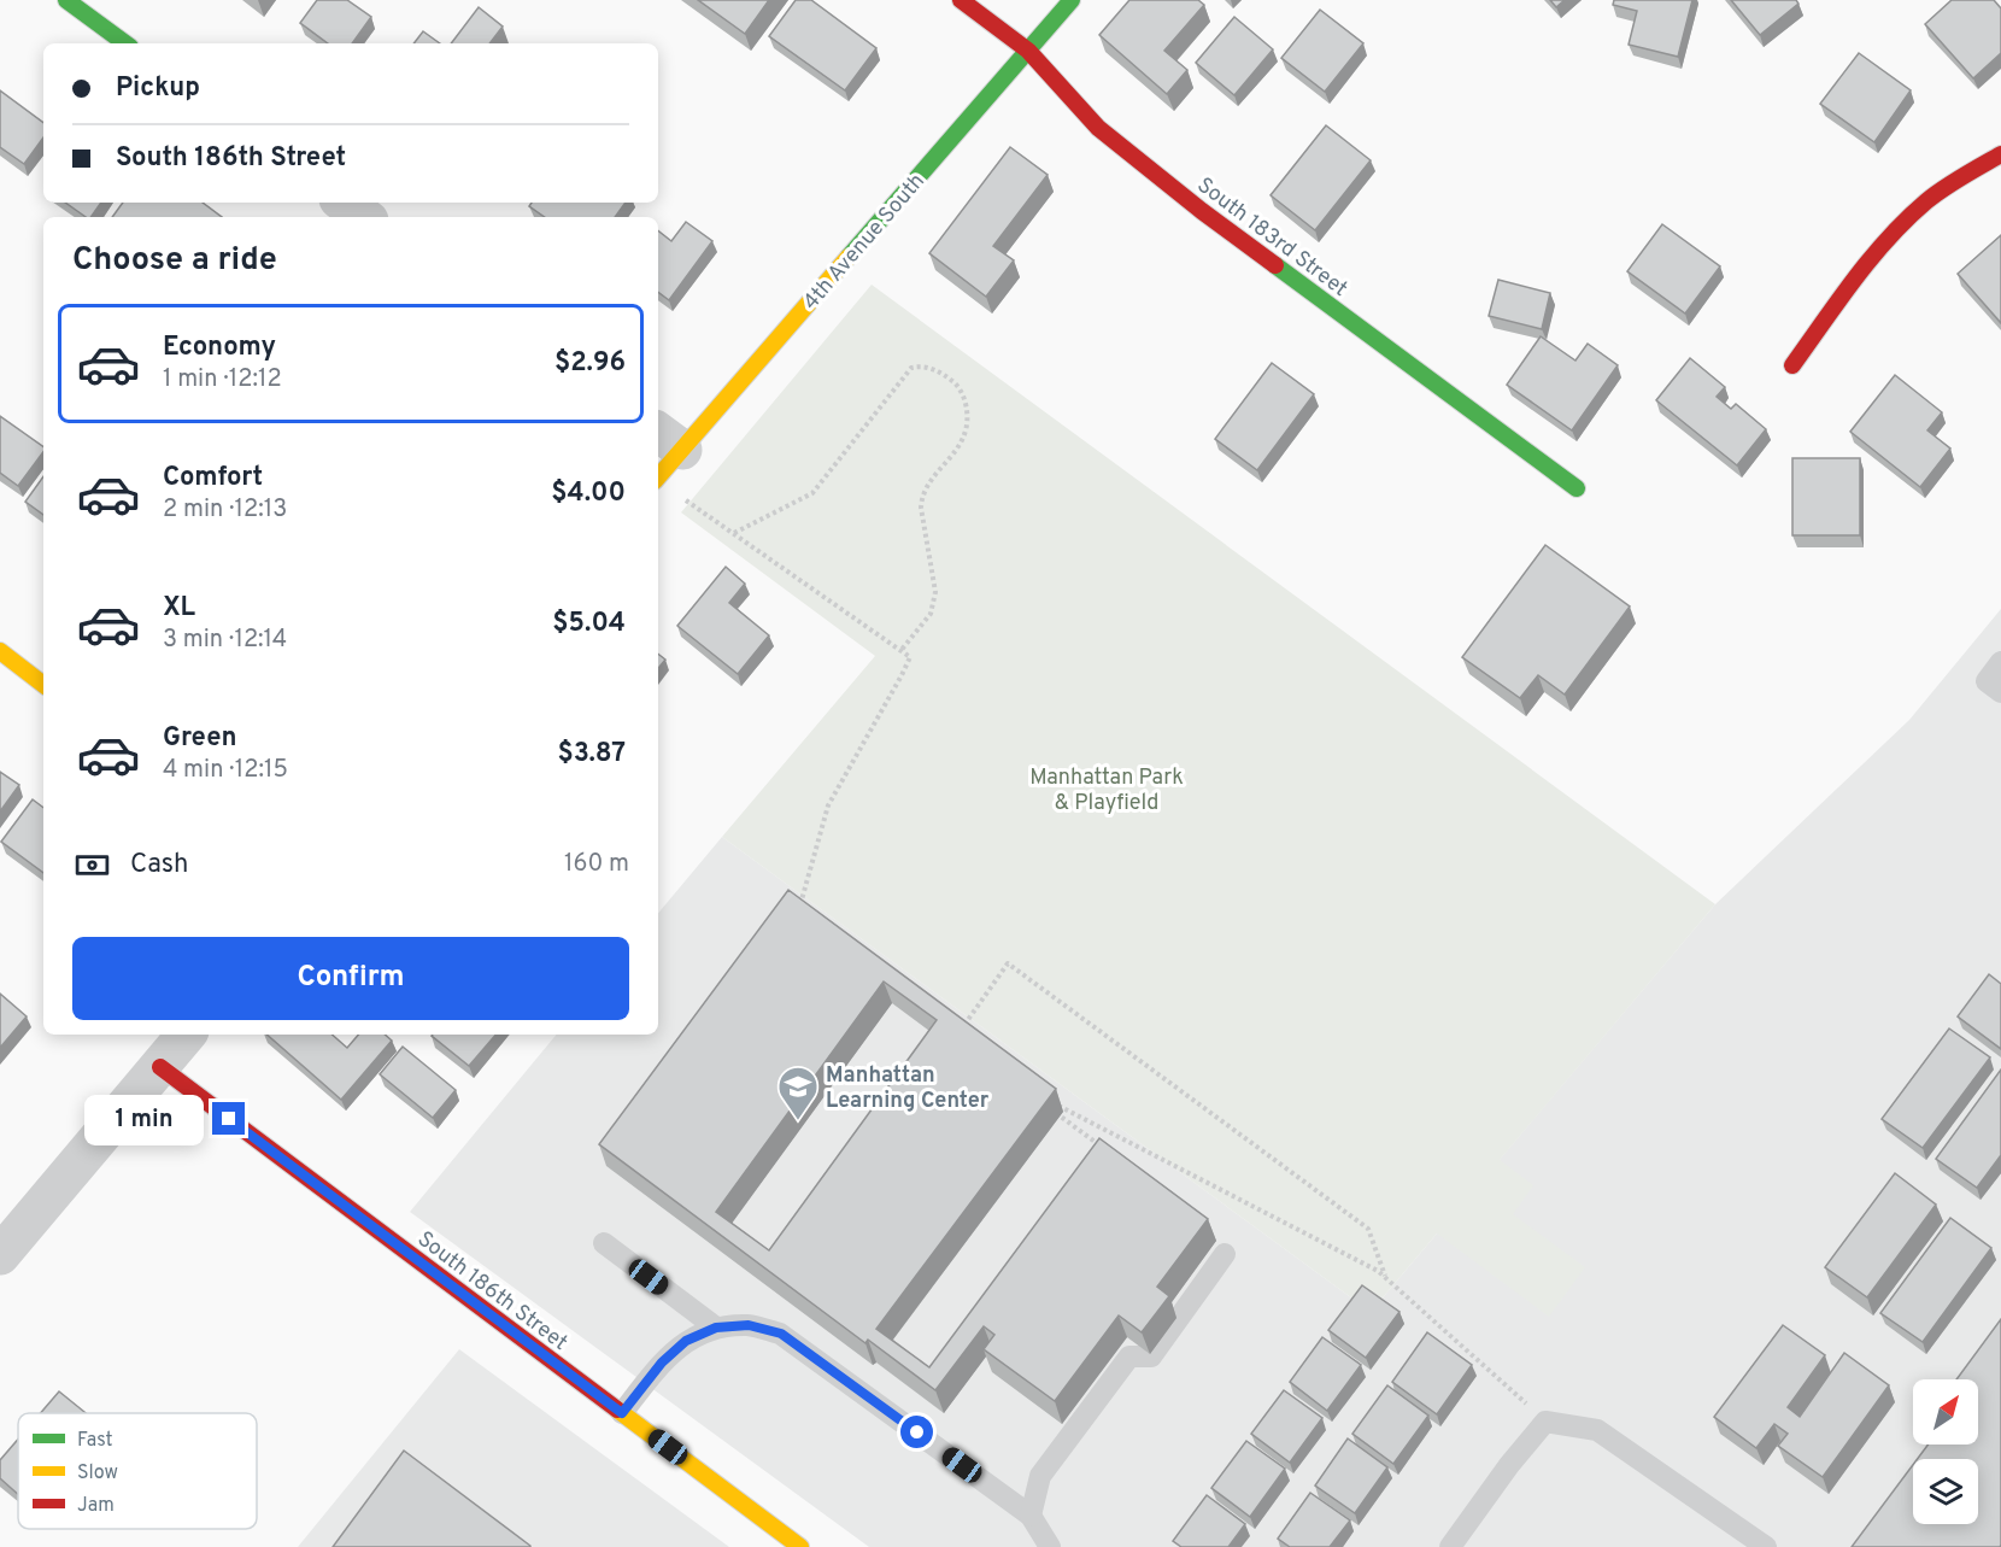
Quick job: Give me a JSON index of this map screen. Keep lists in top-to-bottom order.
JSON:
{
  "streets": {
    "street": ["South 183rd Street", "4th Avenue South", "South 186th Street"]
  },
  "crossings": [
    ["South 183rd Street", "4th Avenue South"]
  ],
  "parks": ["Manhattan Park & Playfield"],
  "places": {
    "school or university": ["Manhattan Learning Center"]
  },
  "legend": ["Fast", "Slow", "Jam"],
  "north": "top right",
  "page": {
    "banner": ["Pickup", "South 186th Street"],
    "heading": "Choose a ride",
    "list": [
      {
        "name": "Economy",
        "note": "1 min · 12:12",
        "value": "$2.96"
      },
      {
        "name": "Comfort",
        "note": "2 min · 12:13",
        "value": "$4.00"
      },
      {
        "name": "XL",
        "note": "3 min · 12:14",
        "value": "$5.04"
      },
      {
        "name": "Green",
        "note": "4 min · 12:15",
        "value": "$3.87"
      }
    ],
    "pay": ["Cash", "160 m"],
    "buttons": "Confirm",
    "bubble": "1 min"
  }
}
